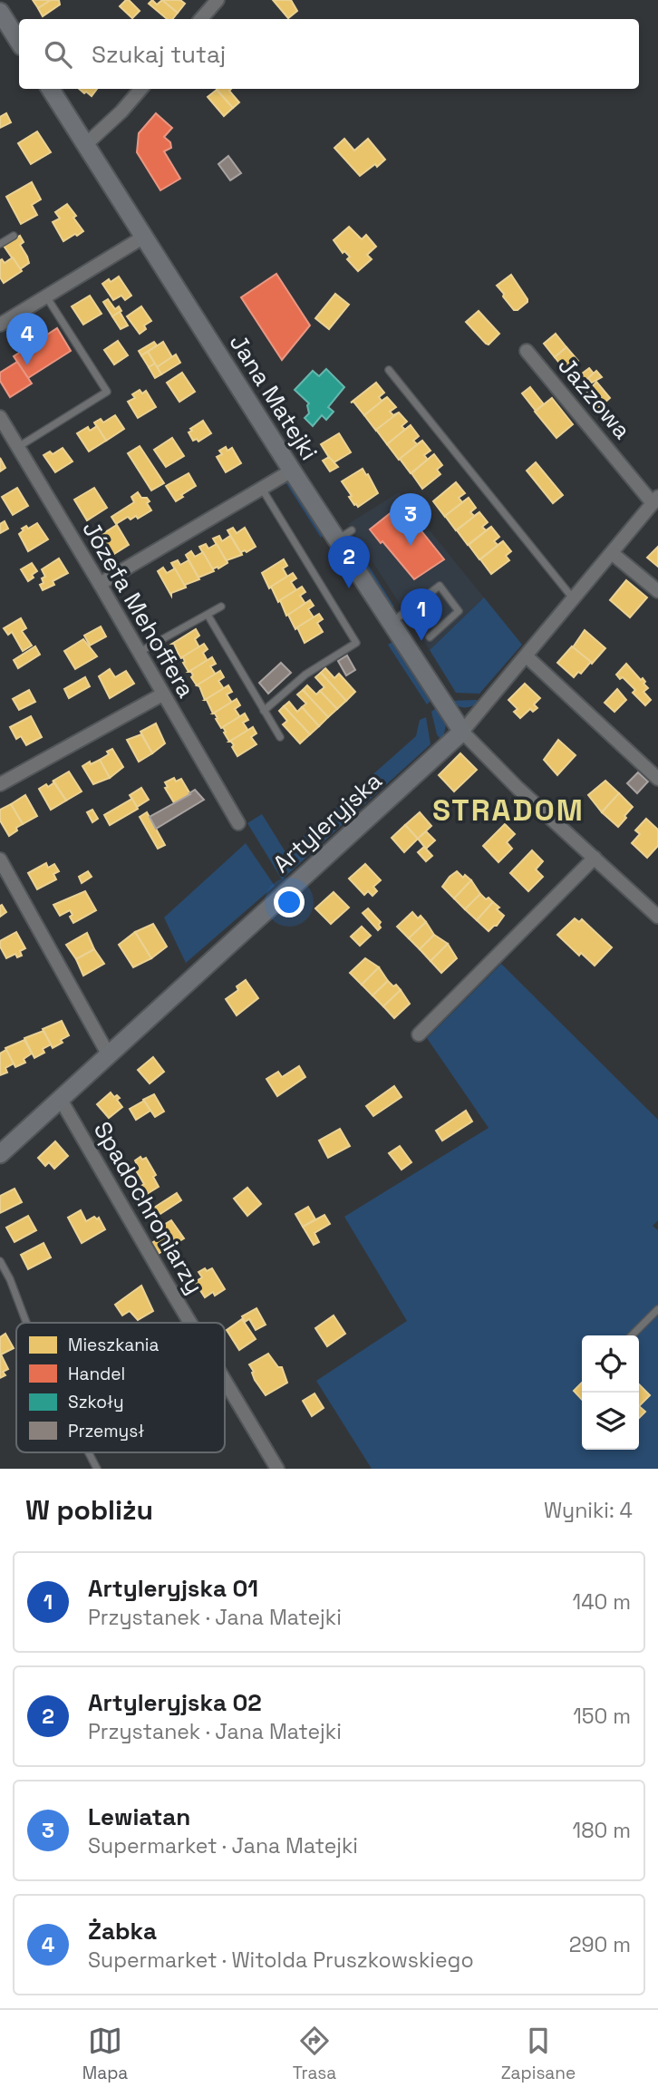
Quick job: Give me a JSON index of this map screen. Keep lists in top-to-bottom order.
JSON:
{
  "streets": {
    "street": [
      "Jana Matejki",
      "Jazzowa",
      "Józefa Mehoffera",
      "Artyleryjska",
      "Spadochroniarzy"
    ]
  },
  "crossings": [
    ["Jana Matejki", "Artyleryjska"],
    ["Jazzowa", "Artyleryjska"],
    ["Artyleryjska", "Spadochroniarzy"]
  ],
  "districts": ["STRADOM"],
  "legend": [
    "Mieszkania",
    "Handel",
    "Szkoły",
    "Przemysł"
  ],
  "page": {
    "search": "Szukaj tutaj",
    "pins": [
      "4",
      "3",
      "2",
      "1"
    ],
    "heading": ["W pobliżu", "Wyniki: 4"],
    "list": [
      {
        "mark": "1",
        "name": "Artyleryjska 01",
        "note": "Przystanek · Jana Matejki",
        "value": "140 m"
      },
      {
        "mark": "2",
        "name": "Artyleryjska 02",
        "note": "Przystanek · Jana Matejki",
        "value": "150 m"
      },
      {
        "mark": "3",
        "name": "Lewiatan",
        "note": "Supermarket · Jana Matejki",
        "value": "180 m"
      },
      {
        "mark": "4",
        "name": "Żabka",
        "note": "Supermarket · Witolda Pruszkowskiego",
        "value": "290 m"
      }
    ],
    "nav": ["Mapa", "Trasa", "Zapisane"]
  }
}
